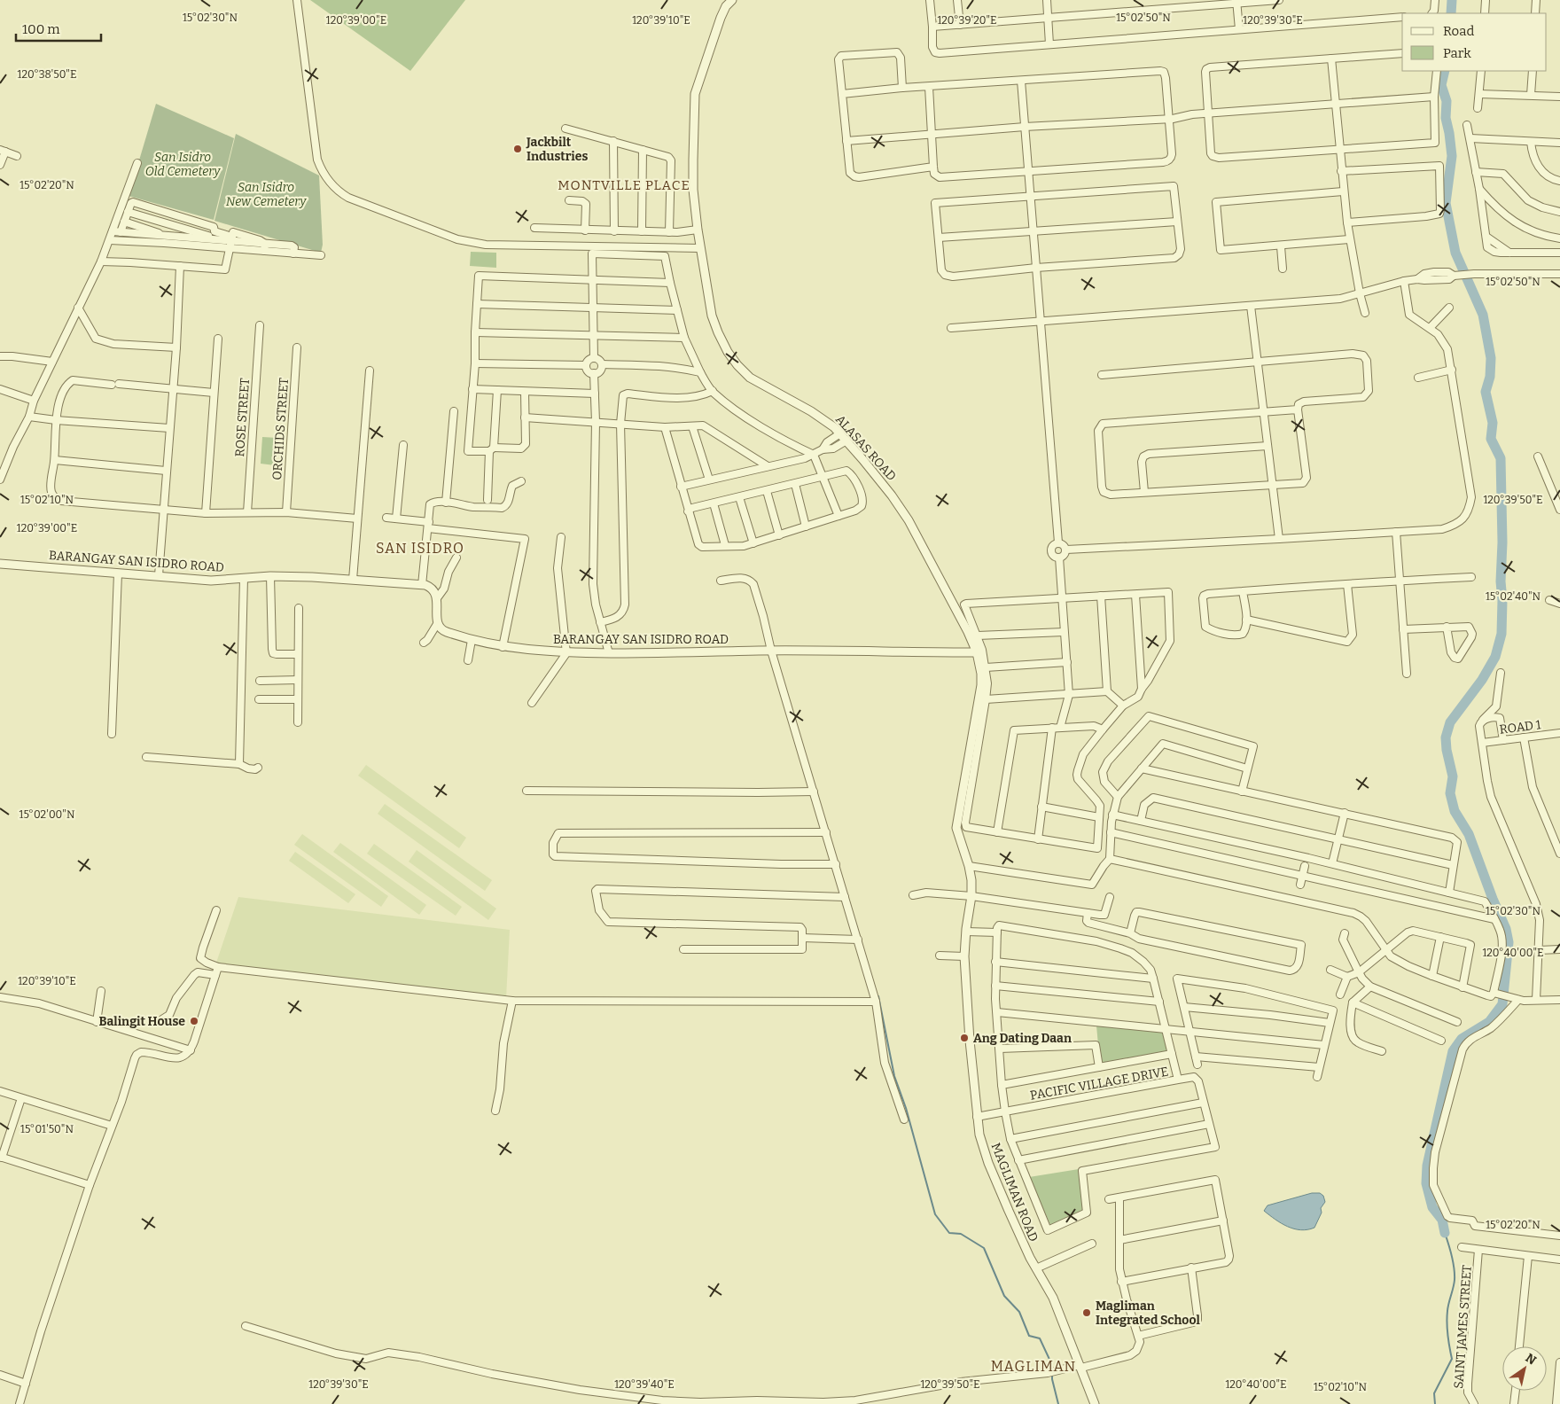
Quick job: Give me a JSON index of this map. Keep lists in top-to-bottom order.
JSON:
{
  "streets": {
    "street": [
      "ROSE STREET",
      "ORCHIDS STREET",
      "ALASAS ROAD",
      "BARANGAY SAN ISIDRO ROAD",
      "ROAD 1",
      "PACIFIC VILLAGE DRIVE",
      "MAGLIMAN ROAD",
      "SAINT JAMES STREET"
    ]
  },
  "crossings": [
    ["ALASAS ROAD", "BARANGAY SAN ISIDRO ROAD"],
    ["ALASAS ROAD", "MAGLIMAN ROAD"],
    ["PACIFIC VILLAGE DRIVE", "MAGLIMAN ROAD"]
  ],
  "districts": ["MONTVILLE PLACE", "SAN ISIDRO", "MAGLIMAN"],
  "parks": ["San Isidro Old Cemetery", "San Isidro New Cemetery"],
  "places": [
    "Jackbilt Industries",
    "Balingit House",
    "Ang Dating Daan",
    "Magliman Integrated School"
  ],
  "legend": ["Road", "Park"],
  "scale_bar": "100 m",
  "north": "top right",
  "coordinates": [
    "15°02'30\"N",
    "15°02'50\"N",
    "120°39'10\"E",
    "120°39'20\"E",
    "120°39'30\"E",
    "120°39'00\"E",
    "120°38'50\"E",
    "15°02'20\"N",
    "120°39'50\"E",
    "15°02'10\"N",
    "15°02'40\"N",
    "15°02'00\"N",
    "120°40'00\"E",
    "15°01'50\"N",
    "120°39'40\"E"
  ]
}
